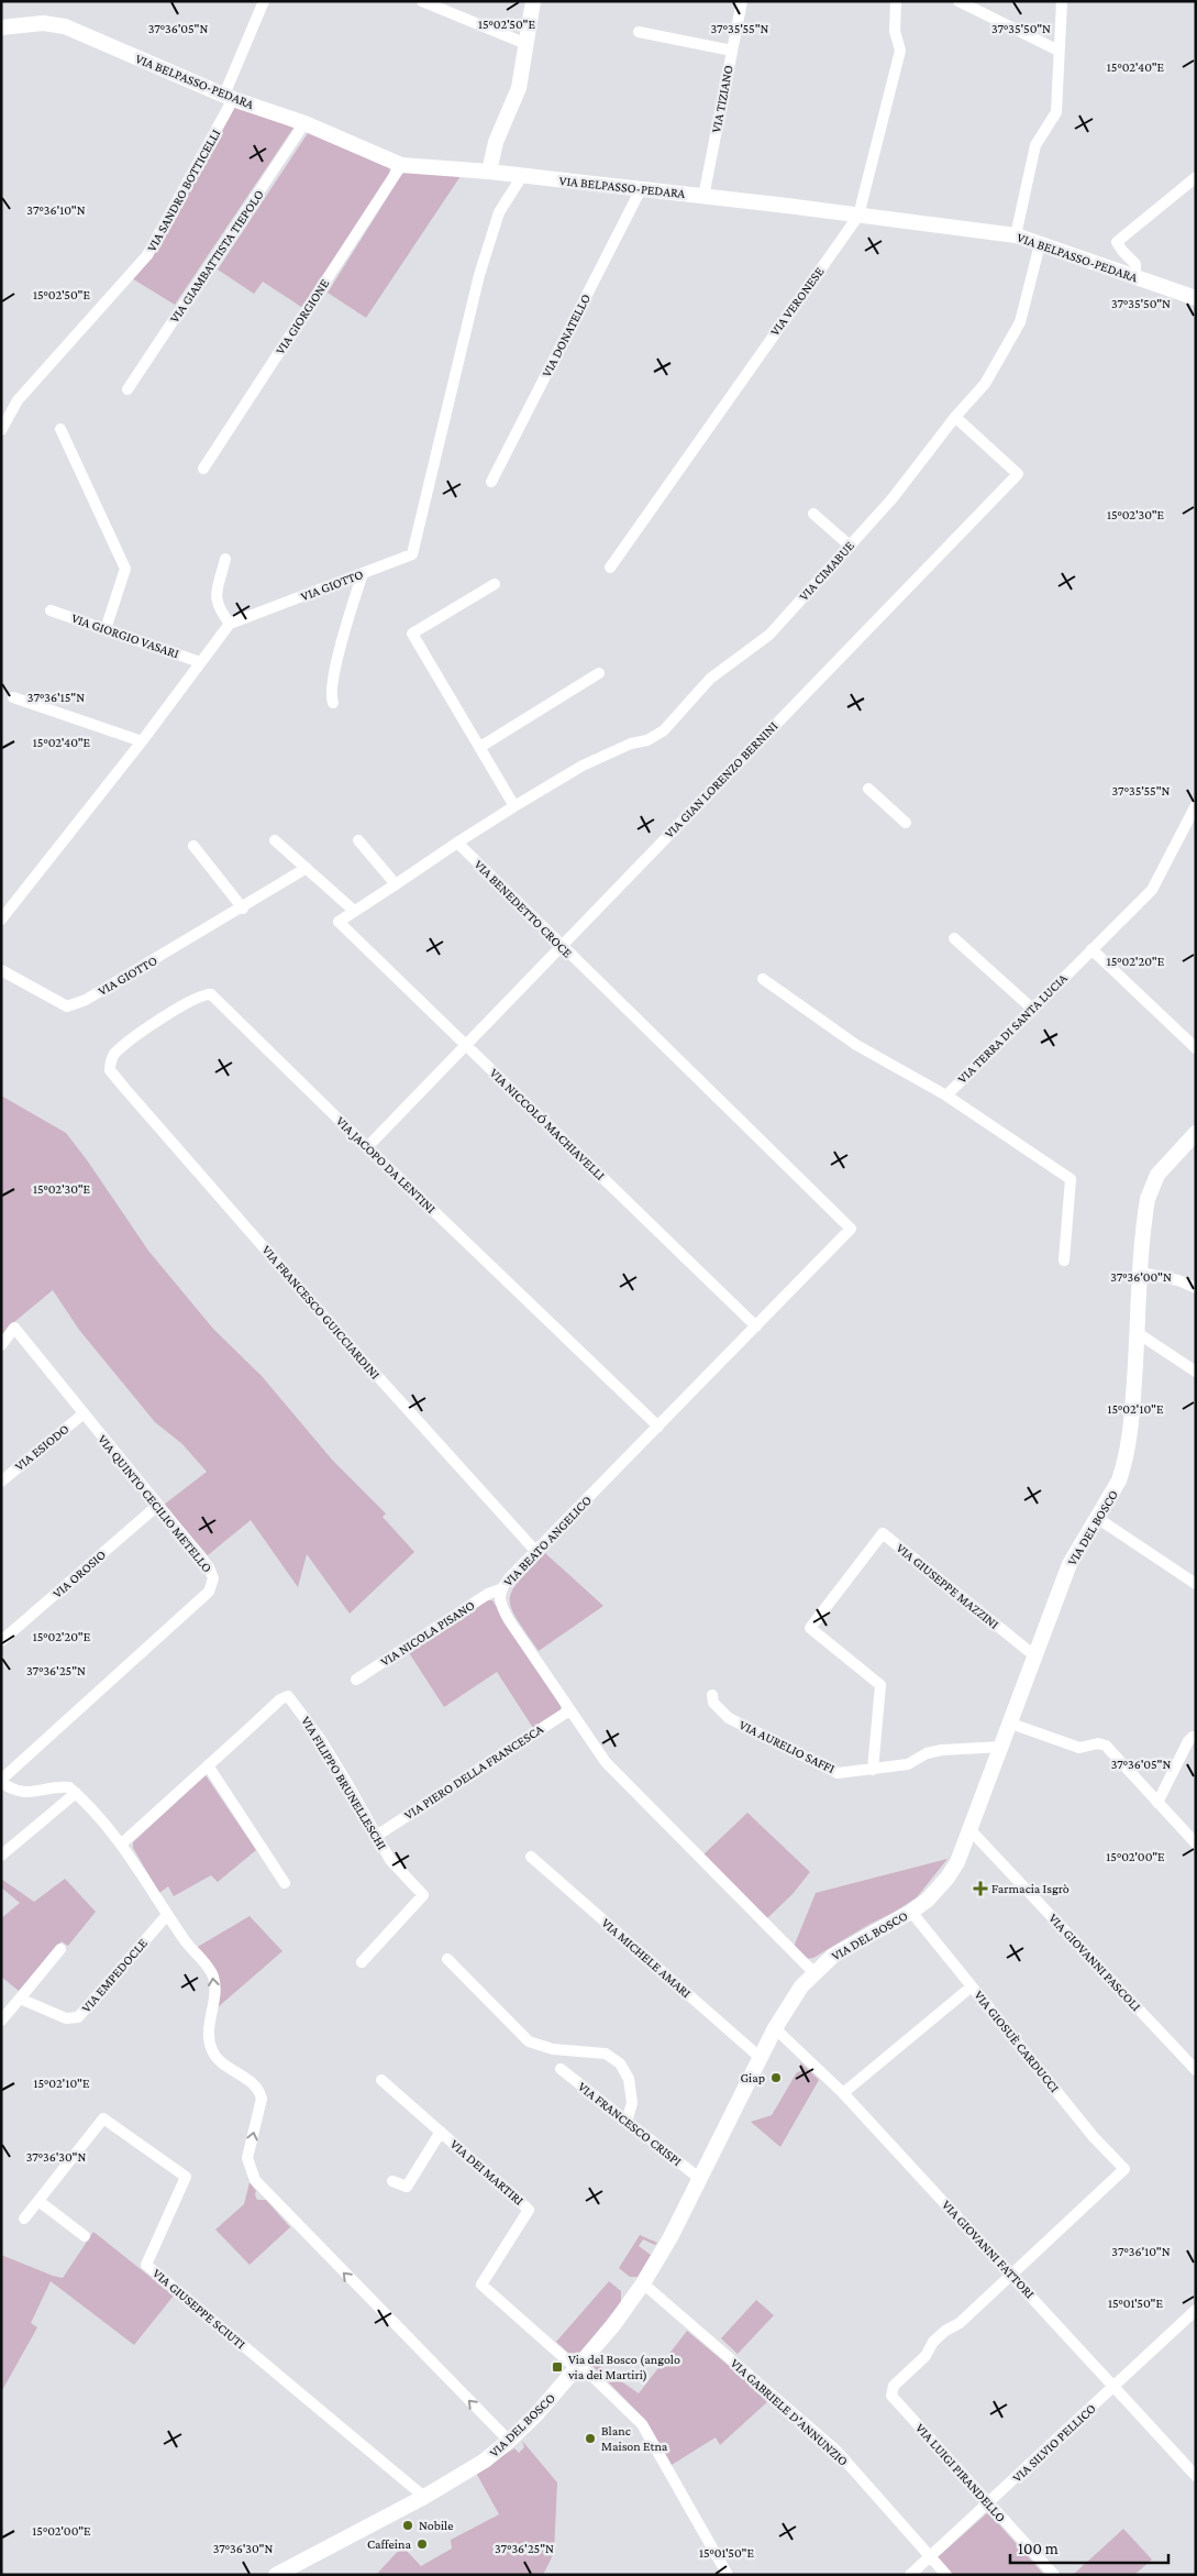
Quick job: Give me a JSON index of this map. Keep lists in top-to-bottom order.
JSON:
{
  "streets": {
    "main road": ["VIA BELPASSO-PEDARA", "VIA DEL BOSCO"],
    "street": [
      "VIA TIZIANO",
      "VIA SANDRO BOTTICELLI",
      "VIA GIAMBATTISTA TIEPOLO",
      "VIA VERONESE",
      "VIA GIORGIONE",
      "VIA DONATELLO",
      "VIA CIMABUE",
      "VIA GIOTTO",
      "VIA GIORGIO VASARI",
      "VIA GIAN LORENZO BERNINI",
      "VIA BENEDETTO CROCE",
      "VIA TERRA DI SANTA LUCIA",
      "VIA NICCOLÓ MACHIAVELLI",
      "VIA JACOPO DA LENTINI",
      "VIA FRANCESCO GUICCIARDINI",
      "VIA ESIODO",
      "VIA QUINTO CECILIO METELLO",
      "VIA BEATO ANGELICO",
      "VIA OROSIO",
      "VIA GIUSEPPE MAZZINI",
      "VIA NICOLA PISANO",
      "VIA AURELIO SAFFI",
      "VIA PIERO DELLA FRANCESCA",
      "VIA FILIPPO BRUNELLESCHI",
      "VIA MICHELE AMARI",
      "VIA GIOVANNI PASCOLI",
      "VIA EMPEDOCLE",
      "VIA GIOSUÈ CARDUCCI",
      "VIA FRANCESCO CRISPI",
      "VIA DEI MARTIRI",
      "VIA GIOVANNI FATTORI",
      "VIA GIUSEPPE SCIUTI",
      "VIA GABRIELE D'ANNUNZIO",
      "VIA SILVIO PELLICO",
      "VIA LUIGI PIRANDELLO"
    ]
  },
  "crossings": [
    ["VIA BELPASSO-PEDARA", "VIA TIZIANO"],
    ["VIA BELPASSO-PEDARA", "VIA SANDRO BOTTICELLI"],
    ["VIA BELPASSO-PEDARA", "VIA GIAMBATTISTA TIEPOLO"],
    ["VIA BELPASSO-PEDARA", "VIA VERONESE"],
    ["VIA BELPASSO-PEDARA", "VIA GIORGIONE"],
    ["VIA BELPASSO-PEDARA", "VIA DONATELLO"],
    ["VIA BELPASSO-PEDARA", "VIA CIMABUE"],
    ["VIA BELPASSO-PEDARA", "VIA GIOTTO"],
    ["VIA CIMABUE", "VIA GIAN LORENZO BERNINI"],
    ["VIA GIAN LORENZO BERNINI", "VIA BENEDETTO CROCE"],
    ["VIA GIAN LORENZO BERNINI", "VIA NICCOLÓ MACHIAVELLI"],
    ["VIA GIAN LORENZO BERNINI", "VIA JACOPO DA LENTINI"],
    ["VIA BENEDETTO CROCE", "VIA BEATO ANGELICO"],
    ["VIA NICCOLÓ MACHIAVELLI", "VIA BEATO ANGELICO"],
    ["VIA JACOPO DA LENTINI", "VIA FRANCESCO GUICCIARDINI"],
    ["VIA JACOPO DA LENTINI", "VIA BEATO ANGELICO"],
    ["VIA FRANCESCO GUICCIARDINI", "VIA BEATO ANGELICO"],
    ["VIA ESIODO", "VIA QUINTO CECILIO METELLO"],
    ["VIA QUINTO CECILIO METELLO", "VIA OROSIO"],
    ["VIA DEL BOSCO", "VIA BEATO ANGELICO"],
    ["VIA DEL BOSCO", "VIA GIUSEPPE MAZZINI"],
    ["VIA DEL BOSCO", "VIA AURELIO SAFFI"],
    ["VIA DEL BOSCO", "VIA MICHELE AMARI"],
    ["VIA DEL BOSCO", "VIA GIOVANNI PASCOLI"],
    ["VIA DEL BOSCO", "VIA GIOSUÈ CARDUCCI"],
    ["VIA DEL BOSCO", "VIA FRANCESCO CRISPI"],
    ["VIA DEL BOSCO", "VIA DEI MARTIRI"],
    ["VIA DEL BOSCO", "VIA GIOVANNI FATTORI"],
    ["VIA DEL BOSCO", "VIA GIUSEPPE SCIUTI"],
    ["VIA DEL BOSCO", "VIA GABRIELE D'ANNUNZIO"],
    ["VIA BEATO ANGELICO", "VIA NICOLA PISANO"],
    ["VIA BEATO ANGELICO", "VIA PIERO DELLA FRANCESCA"],
    ["VIA GIUSEPPE MAZZINI", "VIA AURELIO SAFFI"],
    ["VIA PIERO DELLA FRANCESCA", "VIA FILIPPO BRUNELLESCHI"],
    ["VIA GIOSUÈ CARDUCCI", "VIA GIOVANNI FATTORI"],
    ["VIA GIOSUÈ CARDUCCI", "VIA LUIGI PIRANDELLO"],
    ["VIA GIOVANNI FATTORI", "VIA SILVIO PELLICO"],
    ["VIA GIOVANNI FATTORI", "VIA LUIGI PIRANDELLO"],
    ["VIA GABRIELE D'ANNUNZIO", "VIA SILVIO PELLICO"],
    ["VIA SILVIO PELLICO", "VIA LUIGI PIRANDELLO"]
  ],
  "places": {
    "health": ["Farmacia Isgrò"],
    "other": [
      "Giap",
      "Blanc Maison Etna",
      "Nobile",
      "Caffeina"
    ],
    "transit": ["Via del Bosco (angolo via dei Martiri)"]
  },
  "scale_bar": "100 m",
  "coordinates": [
    "15°02'50\"E",
    "37°36'05\"N",
    "37°35'55\"N",
    "37°35'50\"N",
    "15°02'40\"E",
    "37°36'10\"N",
    "15°02'30\"E",
    "37°36'15\"N",
    "15°02'20\"E",
    "37°36'00\"N",
    "15°02'10\"E",
    "37°36'25\"N",
    "15°02'00\"E",
    "37°36'30\"N",
    "15°01'50\"E"
  ]
}
